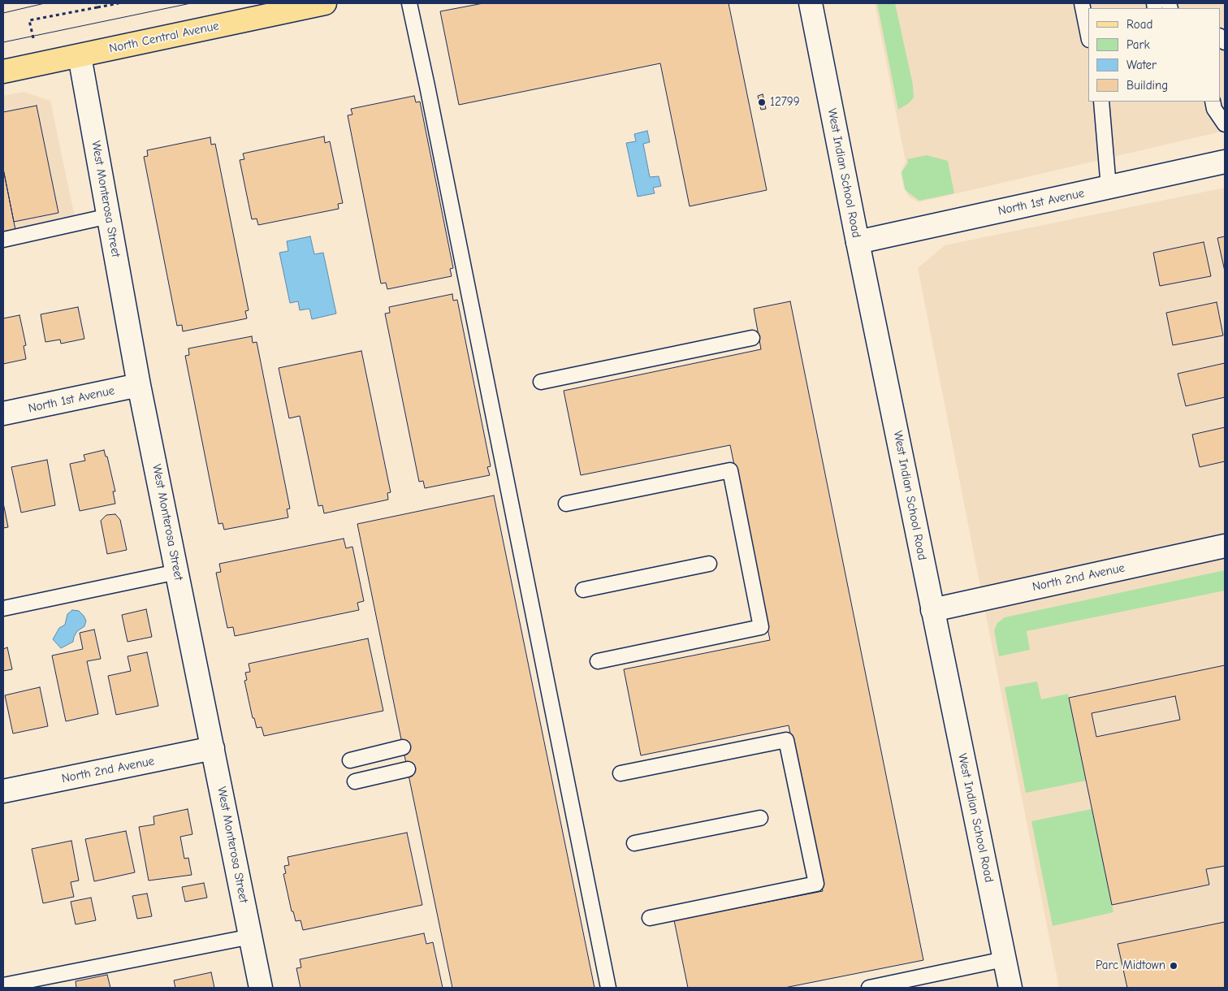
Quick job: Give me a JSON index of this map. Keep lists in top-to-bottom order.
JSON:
{
  "streets": {
    "main road": ["North Central Avenue"],
    "street": [
      "West Indian School Road",
      "West Monterosa Street",
      "North 1st Avenue",
      "North 2nd Avenue"
    ]
  },
  "crossings": [
    ["North Central Avenue", "West Monterosa Street"],
    ["West Indian School Road", "North 1st Avenue"],
    ["West Indian School Road", "North 2nd Avenue"],
    ["West Monterosa Street", "North 1st Avenue"],
    ["West Monterosa Street", "North 2nd Avenue"]
  ],
  "places": ["12799", "Parc Midtown"],
  "legend": [
    "Road",
    "Park",
    "Water",
    "Building"
  ]
}
